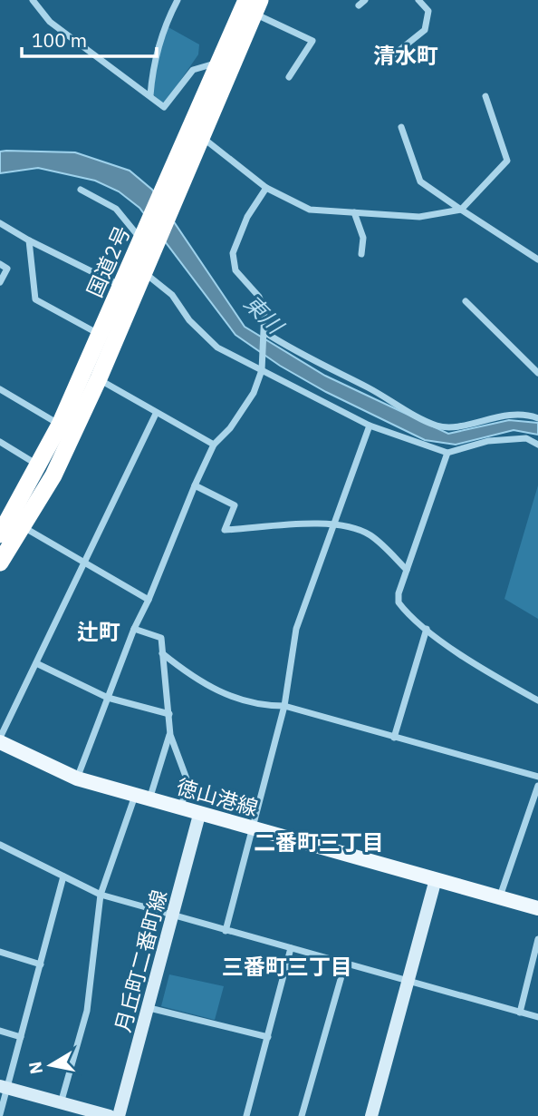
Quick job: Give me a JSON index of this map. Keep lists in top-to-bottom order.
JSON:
{
  "streets": {
    "highway": ["国道2号"],
    "main road": ["徳山港線"],
    "street": ["月丘町二番町線"]
  },
  "crossings": [
    ["徳山港線", "月丘町二番町線"]
  ],
  "districts": [
    "清水町",
    "辻町",
    "二番町三丁目",
    "三番町三丁目"
  ],
  "water": ["東川"],
  "scale_bar": "100 m",
  "north": "left"
}
